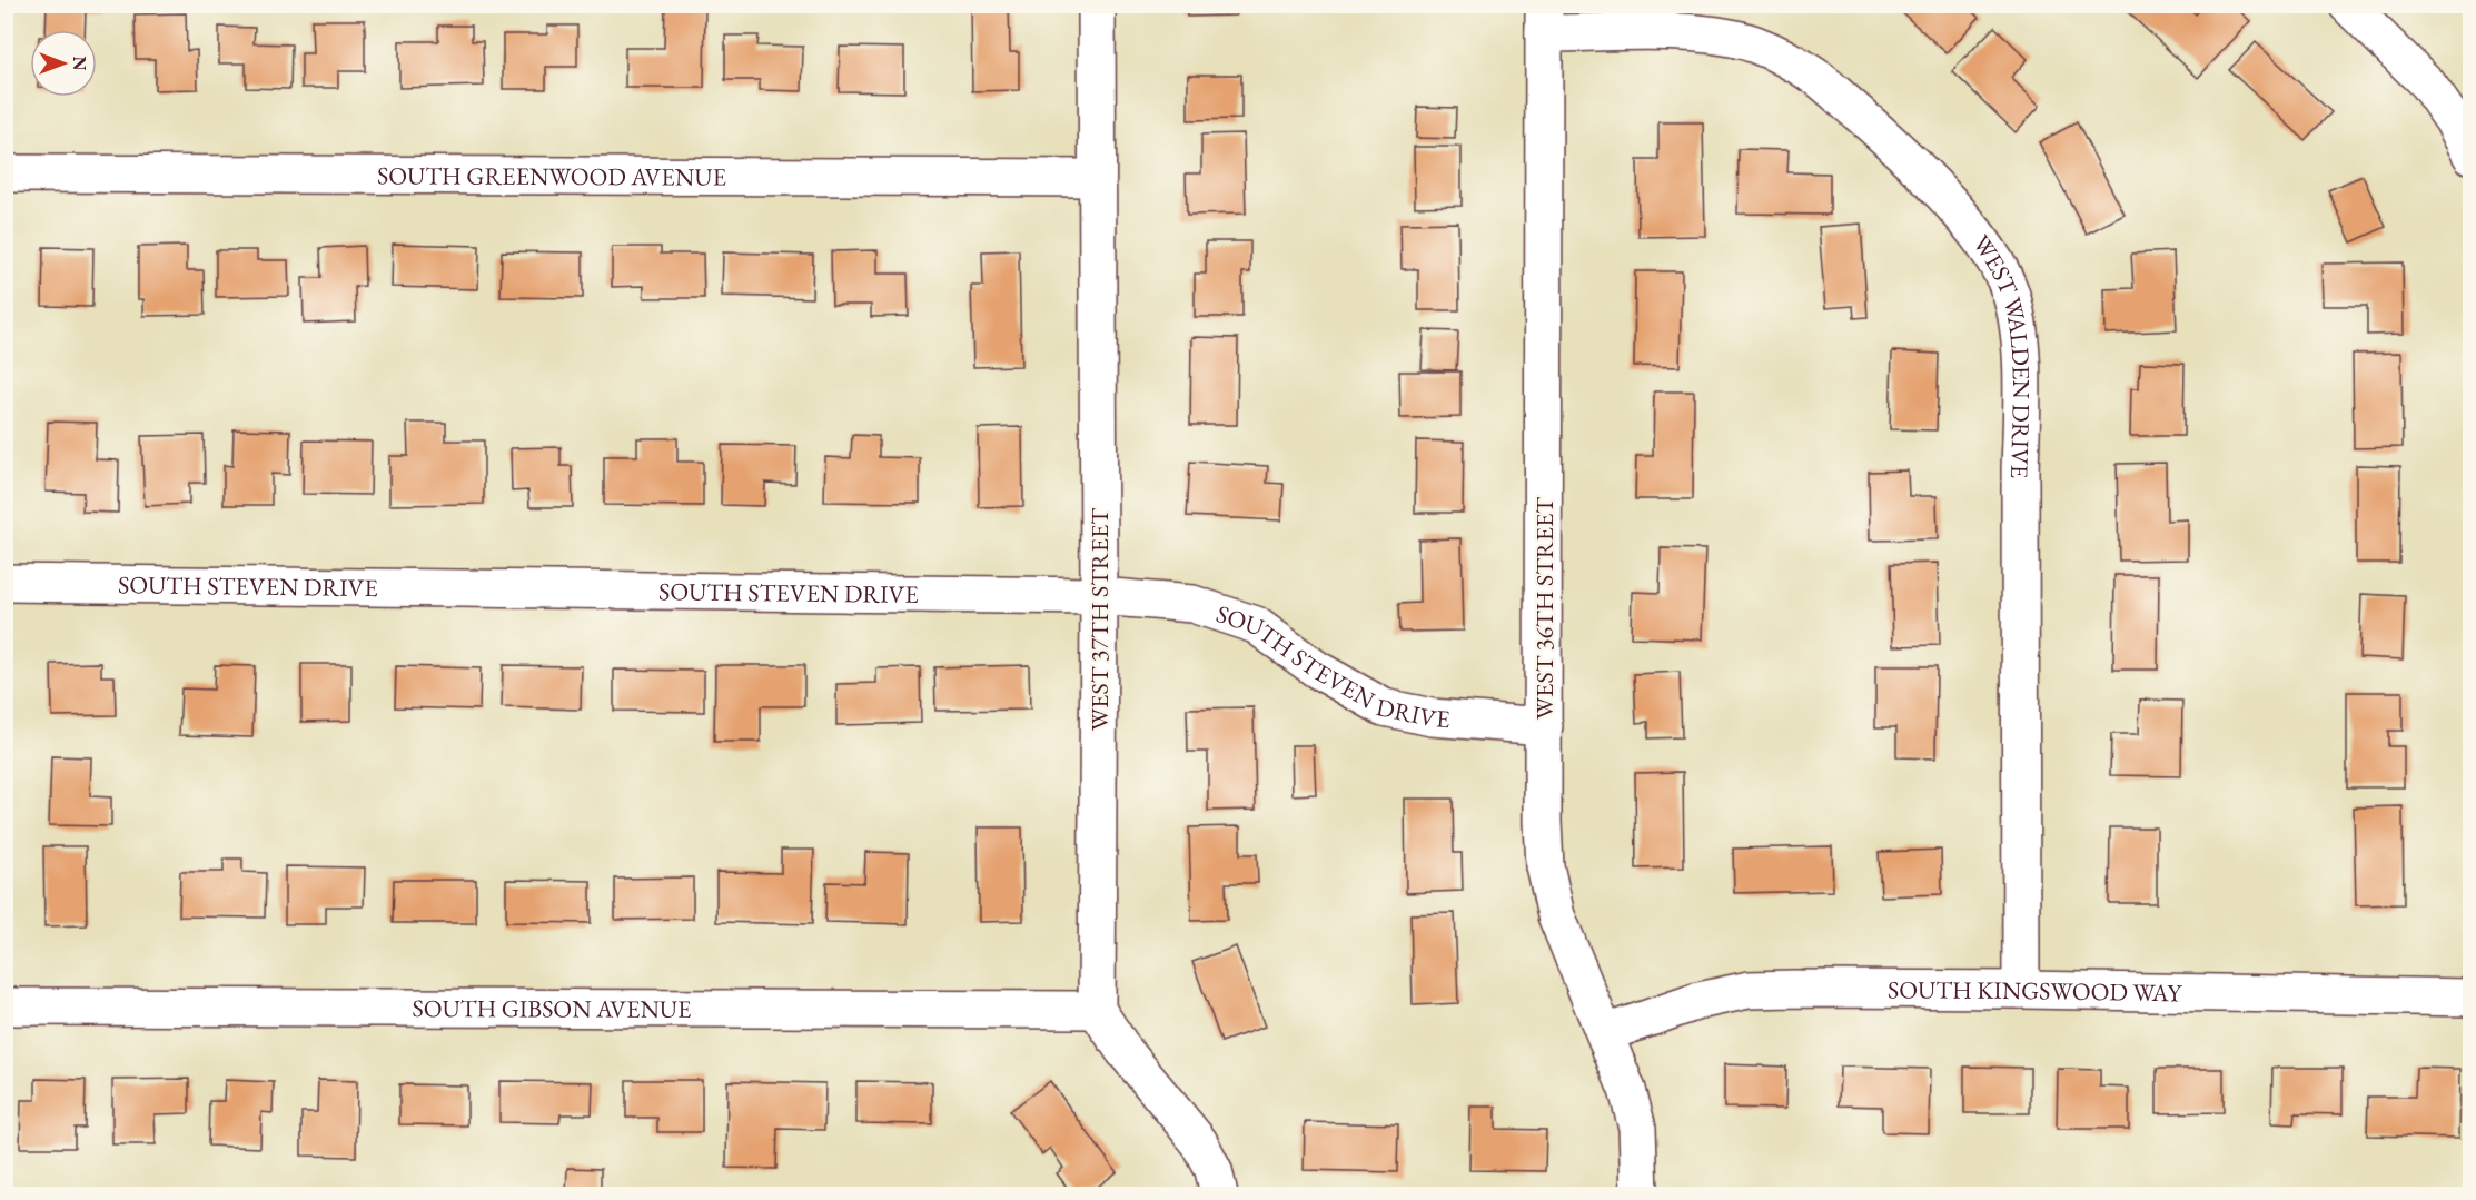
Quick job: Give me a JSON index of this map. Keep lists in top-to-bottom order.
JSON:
{
  "streets": {
    "street": [
      "SOUTH GREENWOOD AVENUE",
      "WEST WALDEN DRIVE",
      "SOUTH STEVEN DRIVE",
      "WEST 36TH STREET",
      "WEST 37TH STREET",
      "SOUTH KINGSWOOD WAY",
      "SOUTH GIBSON AVENUE"
    ]
  },
  "crossings": [
    ["SOUTH GREENWOOD AVENUE", "WEST 37TH STREET"],
    ["WEST WALDEN DRIVE", "WEST 36TH STREET"],
    ["WEST WALDEN DRIVE", "SOUTH KINGSWOOD WAY"],
    ["SOUTH STEVEN DRIVE", "WEST 36TH STREET"],
    ["SOUTH STEVEN DRIVE", "WEST 37TH STREET"],
    ["WEST 36TH STREET", "SOUTH KINGSWOOD WAY"],
    ["WEST 37TH STREET", "SOUTH GIBSON AVENUE"]
  ],
  "north": "right"
}
